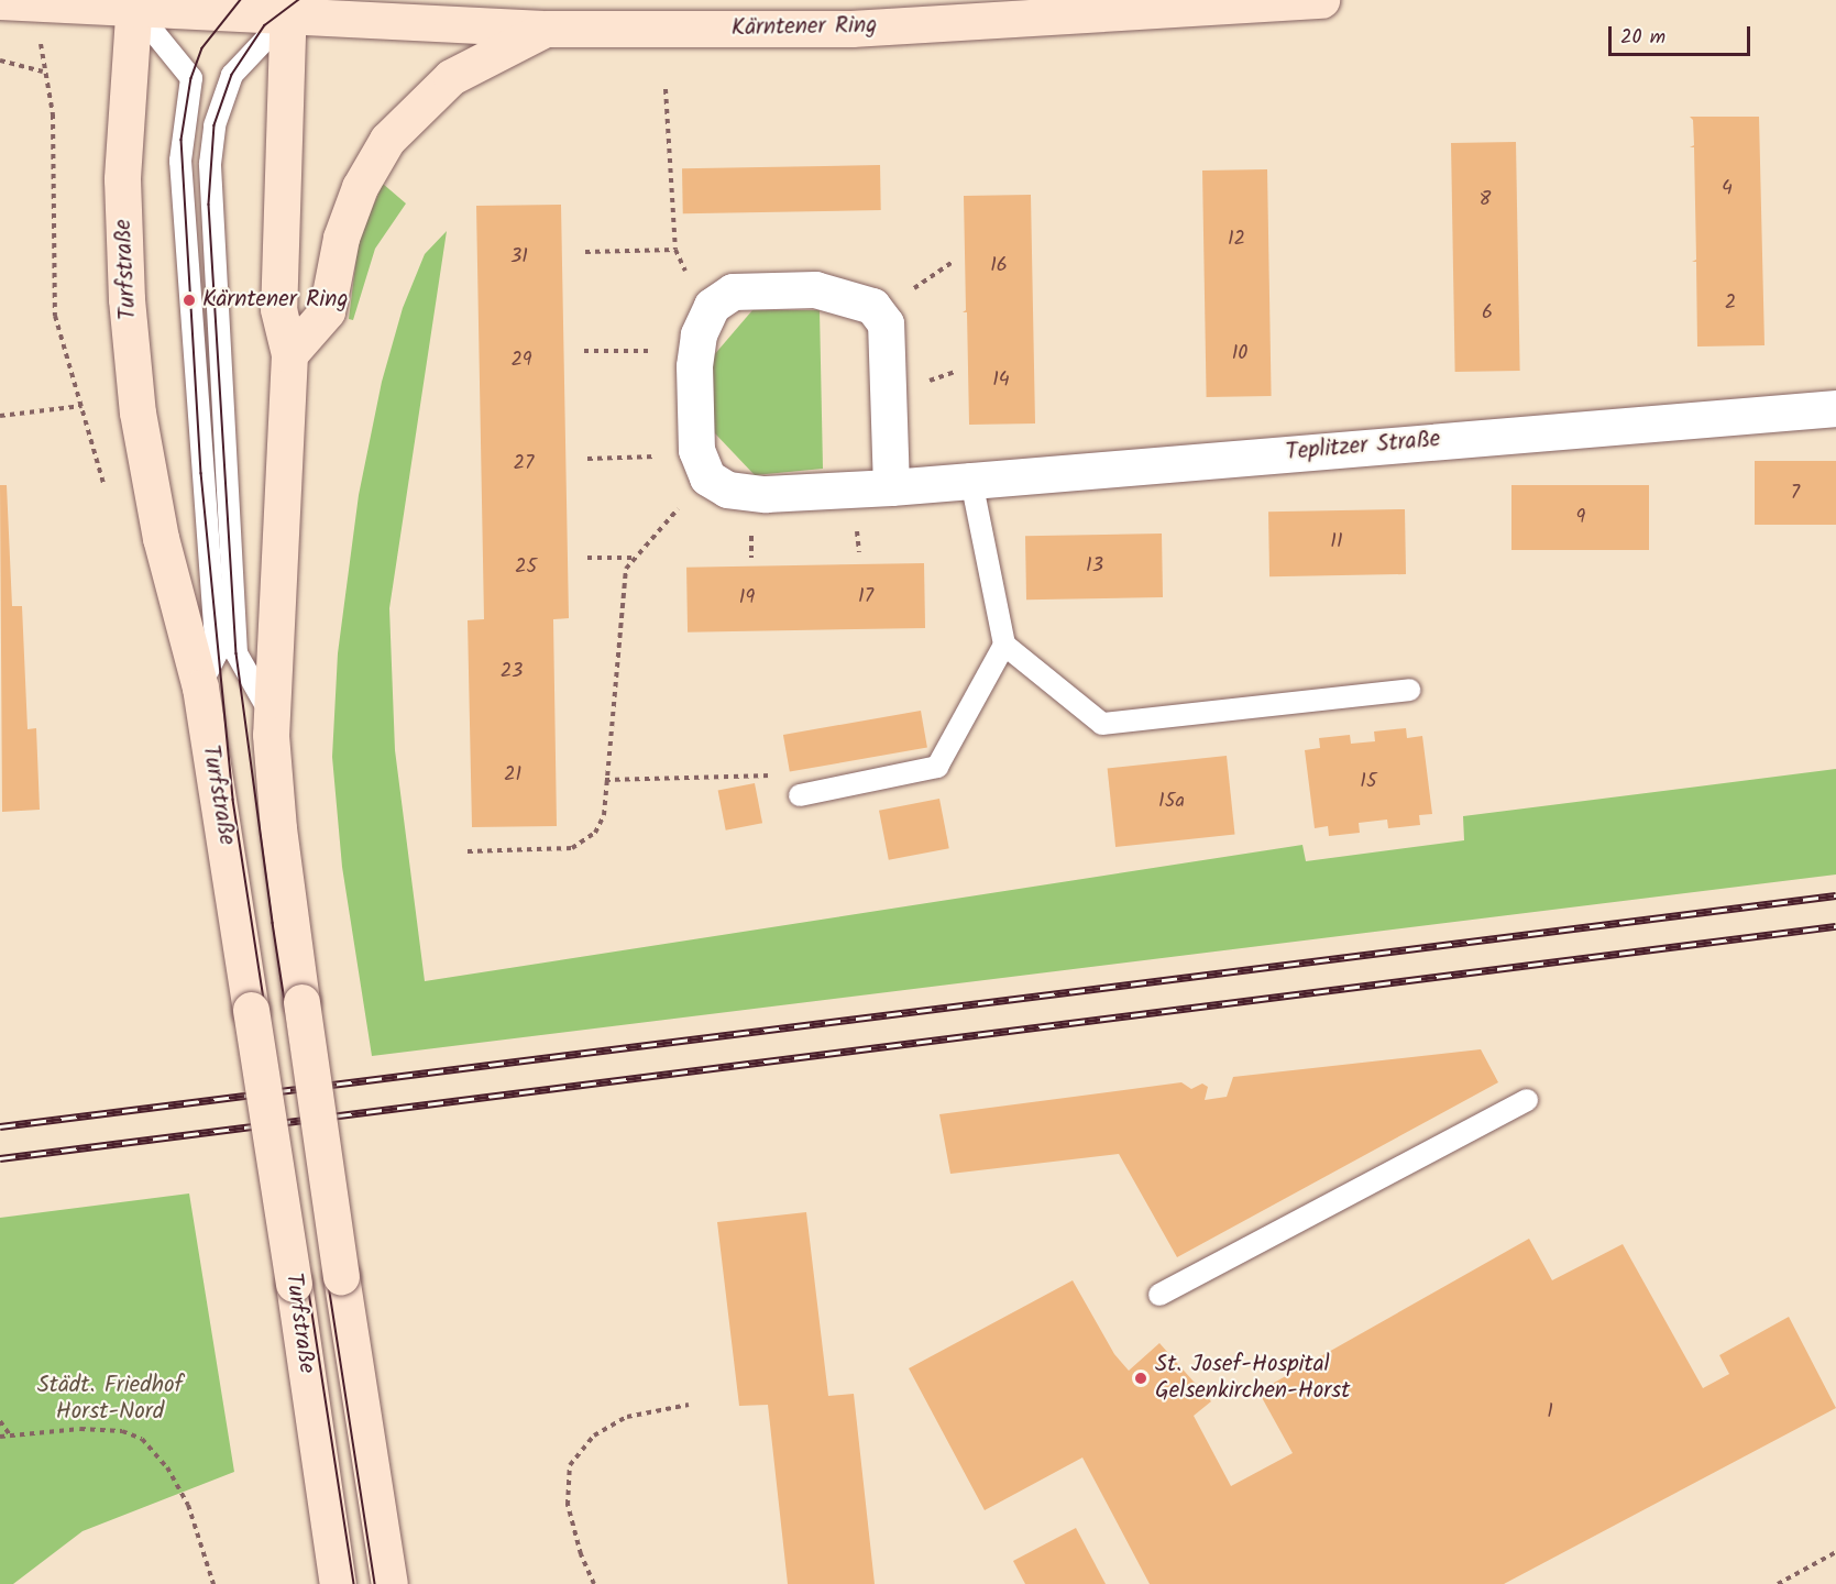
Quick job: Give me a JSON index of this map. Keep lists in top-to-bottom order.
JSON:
{
  "streets": {
    "main road": ["Kärntener Ring", "Turfstraße"],
    "street": ["Teplitzer Straße"]
  },
  "crossings": [
    ["Kärntener Ring", "Turfstraße"]
  ],
  "parks": ["Städt. Friedhof Horst-Nord"],
  "places": ["Kärntener Ring", "St. Josef-Hospital Gelsenkirchen-Horst"],
  "house_numbers": [
    "4",
    "8",
    "12",
    "31",
    "16",
    "2",
    "6",
    "10",
    "29",
    "14",
    "27",
    "7",
    "9",
    "11",
    "13",
    "25",
    "17",
    "19",
    "23",
    "21",
    "15",
    "15a",
    "1"
  ],
  "scale_bar": "20 m"
}
